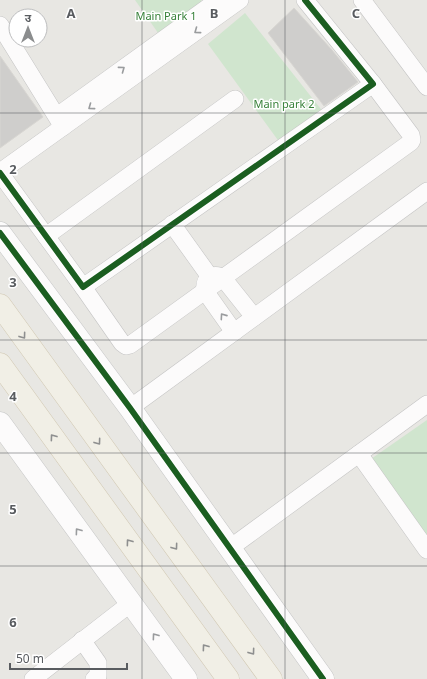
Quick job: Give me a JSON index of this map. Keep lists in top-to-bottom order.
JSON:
{
  "parks": ["Main Park 1", "Main park 2"],
  "scale_bar": "50 m",
  "north": "top",
  "grid": {
    "columns": ["A", "B", "C"],
    "rows": [
      "2",
      "3",
      "4",
      "5",
      "6"
    ]
  }
}
